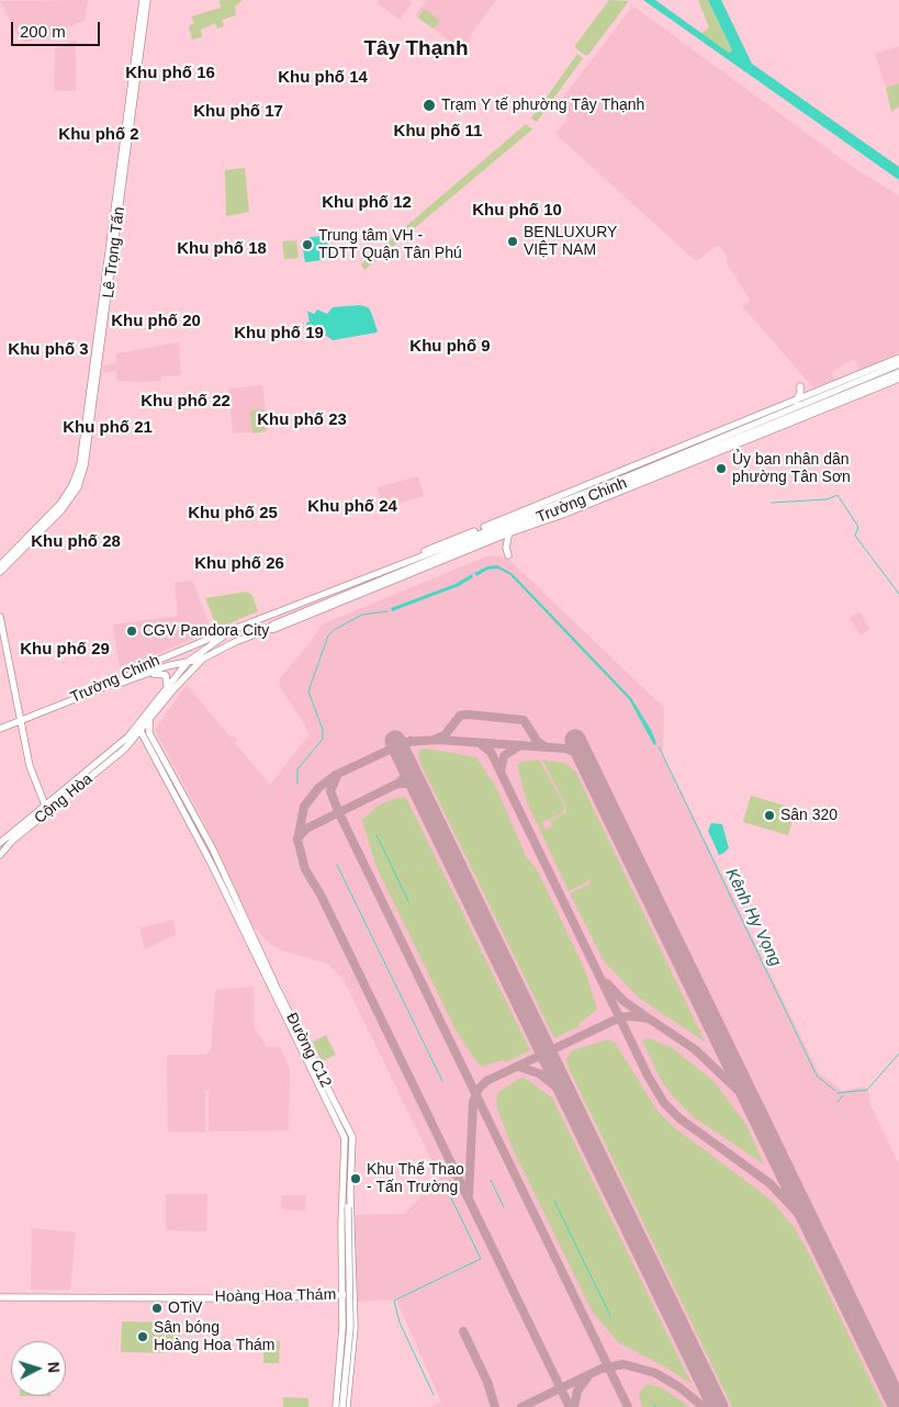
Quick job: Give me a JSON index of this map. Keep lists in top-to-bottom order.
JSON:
{
  "streets": {
    "main road": [
      "Lê Trọng Tấn",
      "Trường Chinh",
      "Cộng Hòa",
      "Đường C12",
      "Hoàng Hoa Thám"
    ]
  },
  "crossings": [
    ["Trường Chinh", "Cộng Hòa"],
    ["Cộng Hòa", "Đường C12"],
    ["Đường C12", "Hoàng Hoa Thám"]
  ],
  "districts": [
    "Tây Thạnh",
    "Khu phố 16",
    "Khu phố 14",
    "Khu phố 17",
    "Khu phố 11",
    "Khu phố 2",
    "Khu phố 12",
    "Khu phố 10",
    "Khu phố 18",
    "Khu phố 20",
    "Khu phố 19",
    "Khu phố 9",
    "Khu phố 3",
    "Khu phố 22",
    "Khu phố 23",
    "Khu phố 21",
    "Khu phố 24",
    "Khu phố 25",
    "Khu phố 28",
    "Khu phố 26",
    "Khu phố 29"
  ],
  "water": ["Kênh Hy Vọng"],
  "places": [
    "Trạm Y tế phường Tây Thạnh",
    "BENLUXURY VIỆT NAM",
    "Trung tâm VH - TDTT Quận Tân Phú",
    "Ủy ban nhân dân phường Tân Sơn",
    "CGV Pandora City",
    "Sân 320",
    "Khu Thể Thao - Tấn Trường",
    "OTiV",
    "Sân bóng Hoàng Hoa Thám"
  ],
  "scale_bar": "200 m",
  "north": "right"
}
